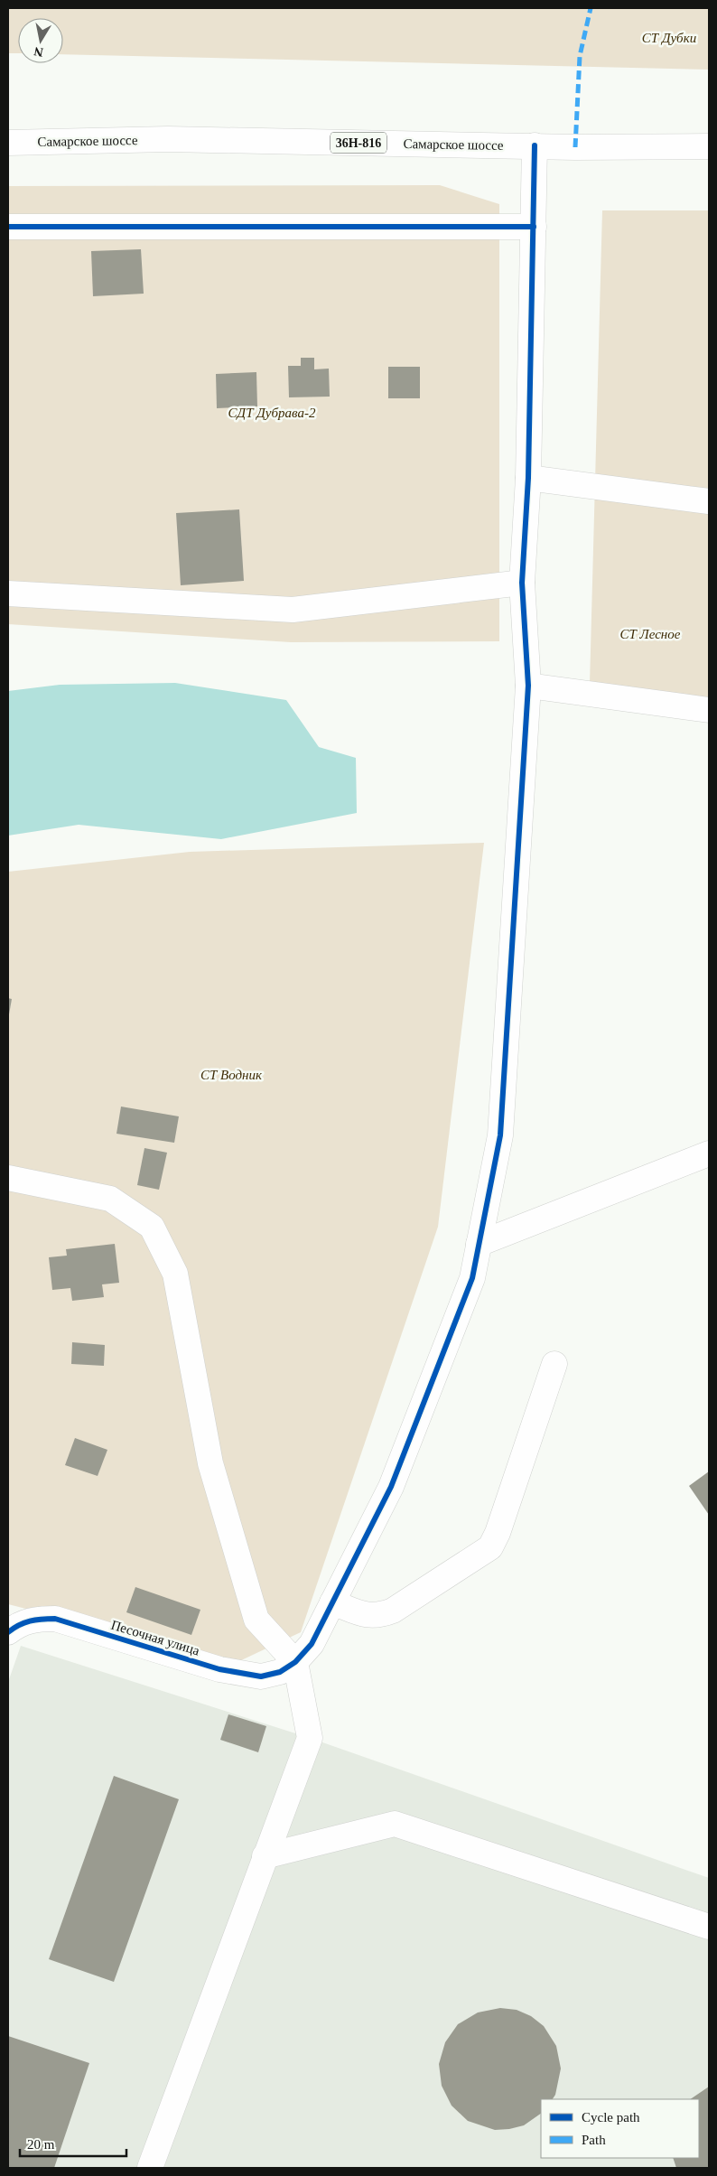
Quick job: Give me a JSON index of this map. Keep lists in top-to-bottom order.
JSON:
{
  "streets": {
    "street": ["Самарское шоссе", "36Н-816", "Песочная улица"]
  },
  "crossings": [
    ["Самарское шоссе", "Песочная улица"]
  ],
  "parks": [
    "СТ Дубки",
    "СДТ Дубрава-2",
    "СТ Лесное",
    "СТ Водник"
  ],
  "legend": ["Cycle path", "Path"],
  "scale_bar": "20 m",
  "north": "bottom"
}
